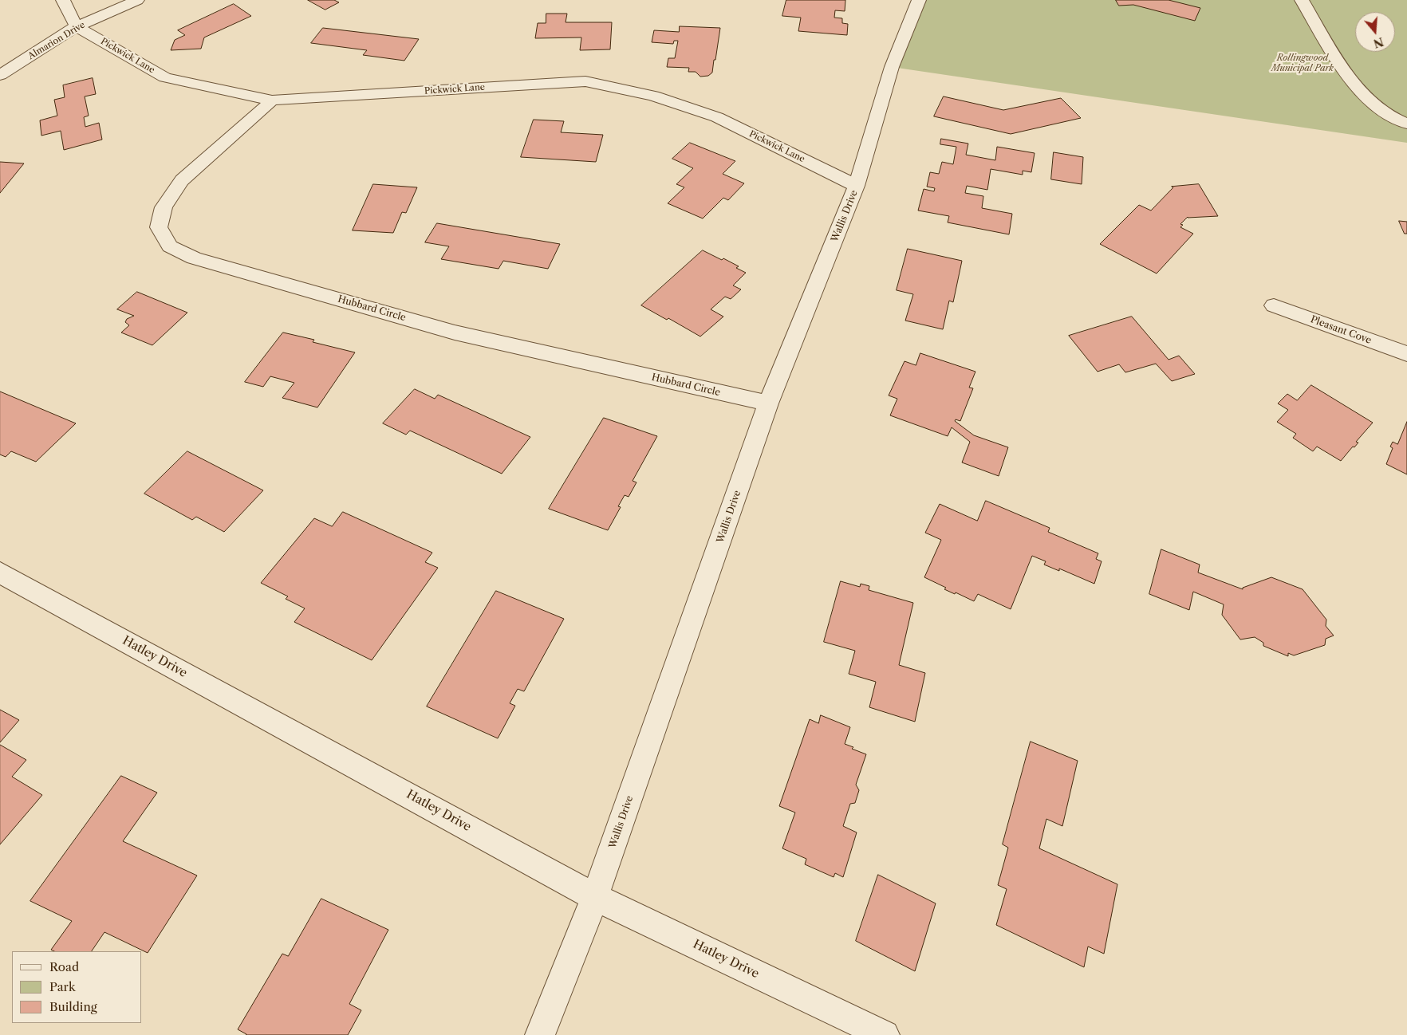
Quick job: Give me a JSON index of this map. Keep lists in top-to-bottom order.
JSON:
{
  "streets": {
    "street": [
      "Almarion Drive",
      "Pickwick Lane",
      "Wallis Drive",
      "Hubbard Circle",
      "Pleasant Cove",
      "Hatley Drive"
    ]
  },
  "crossings": [
    ["Almarion Drive", "Pickwick Lane"],
    ["Pickwick Lane", "Wallis Drive"],
    ["Pickwick Lane", "Hubbard Circle"],
    ["Wallis Drive", "Hubbard Circle"],
    ["Wallis Drive", "Hatley Drive"]
  ],
  "parks": ["Rollingwood Municipal Park"],
  "legend": ["Road", "Park", "Building"],
  "north": "bottom"
}
